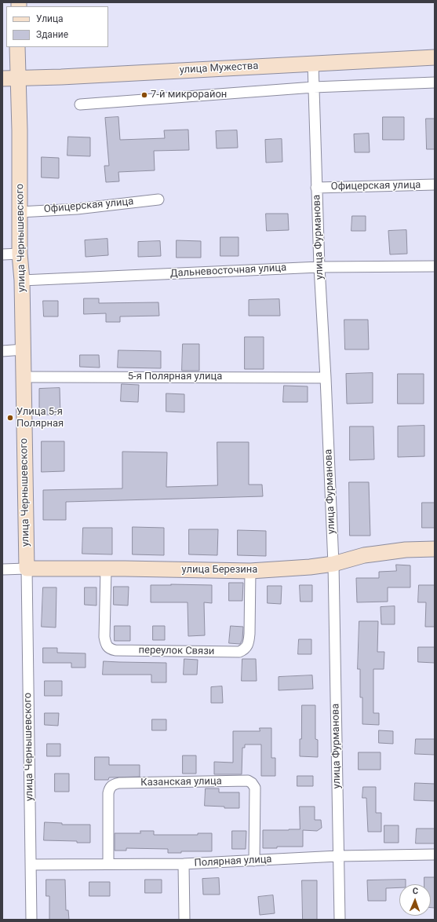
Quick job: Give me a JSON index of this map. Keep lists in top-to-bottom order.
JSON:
{
  "streets": {
    "street": [
      "улица Мужества",
      "Офицерская улица",
      "улица Фурманова",
      "улица Чернышевского",
      "Дальневосточная улица",
      "5-я Полярная улица",
      "улица Березина",
      "переулок Связи",
      "Казанская улица",
      "Полярная улица"
    ]
  },
  "crossings": [
    ["улица Мужества", "улица Фурманова"],
    ["улица Мужества", "улица Чернышевского"],
    ["Офицерская улица", "улица Фурманова"],
    ["Офицерская улица", "улица Чернышевского"],
    ["улица Фурманова", "Дальневосточная улица"],
    ["улица Фурманова", "5-я Полярная улица"],
    ["улица Фурманова", "улица Березина"],
    ["улица Фурманова", "Полярная улица"],
    ["улица Чернышевского", "Дальневосточная улица"],
    ["улица Чернышевского", "5-я Полярная улица"],
    ["улица Чернышевского", "улица Березина"],
    ["улица Чернышевского", "Полярная улица"],
    ["улица Березина", "переулок Связи"],
    ["Казанская улица", "Полярная улица"]
  ],
  "places": ["7-й микрорайон", "Улица 5-я Полярная"],
  "legend": ["Улица", "Здание"],
  "north": "top"
}
